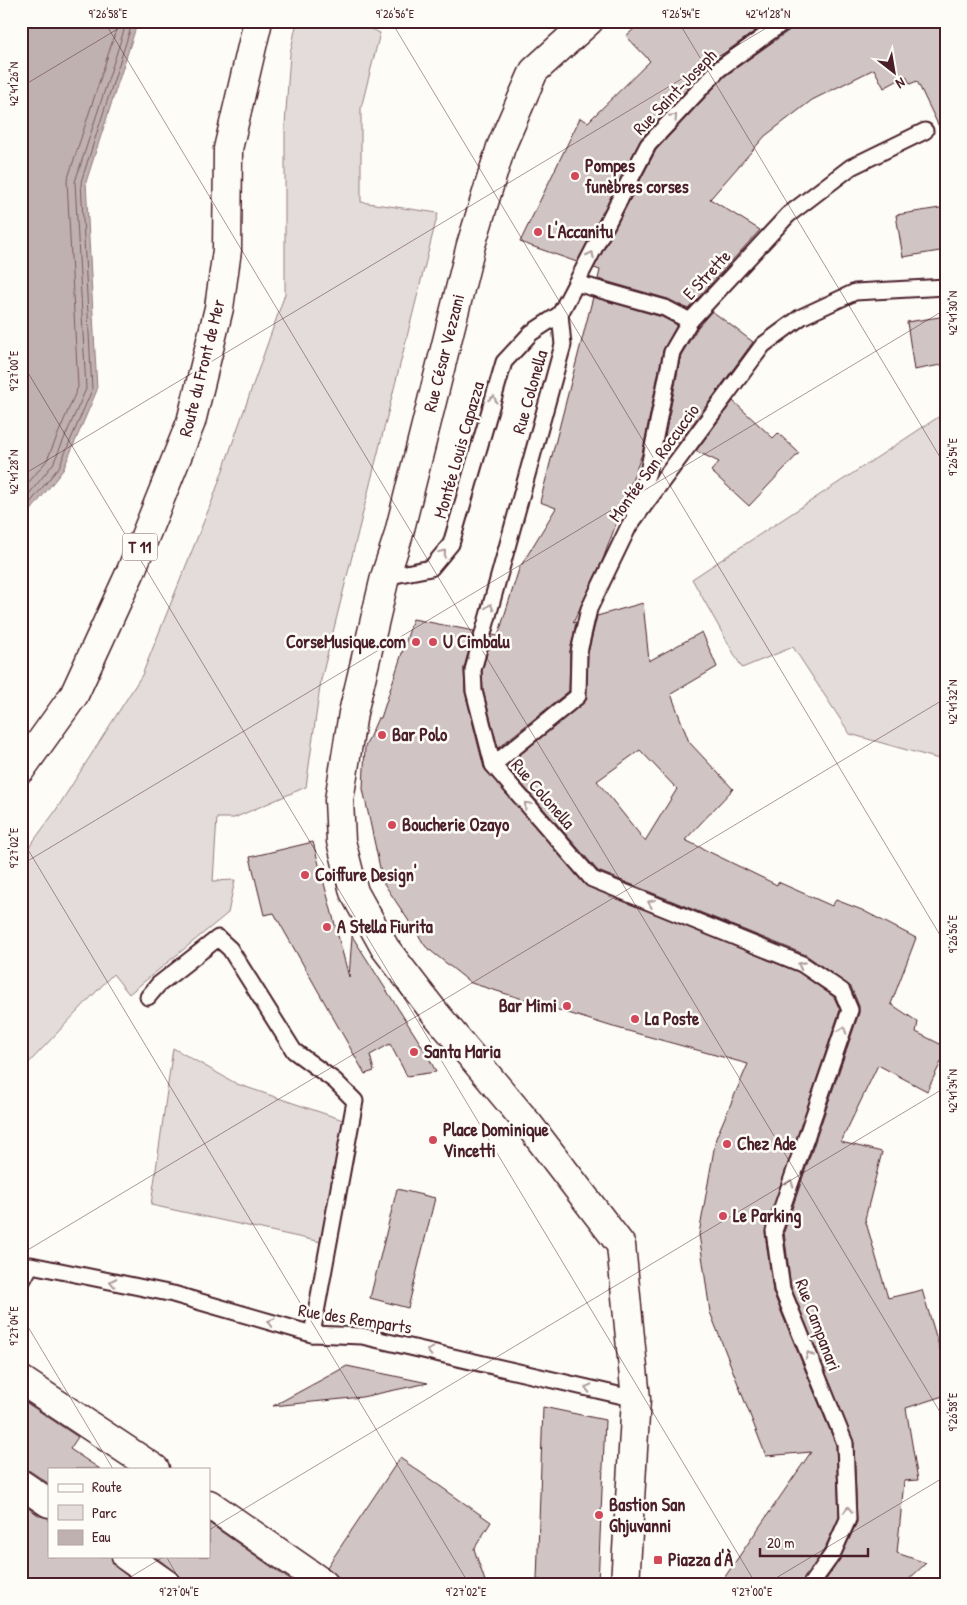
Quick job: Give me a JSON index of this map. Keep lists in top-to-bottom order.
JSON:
{
  "streets": {
    "main road": ["Rue César Vezzani", "Route du Front de Mer", "T 11"],
    "lane": [
      "Rue Saint-Joseph",
      "E Strette",
      "Rue Colonella",
      "Montée Louis Capazza",
      "Montée San Roccuccio",
      "Rue des Remparts",
      "Rue Campanari"
    ]
  },
  "crossings": [
    ["Rue Saint-Joseph", "Rue Colonella"],
    ["Rue Saint-Joseph", "Montée Louis Capazza"],
    ["E Strette", "Montée San Roccuccio"],
    ["Rue César Vezzani", "Montée Louis Capazza"],
    ["Rue César Vezzani", "Rue des Remparts"],
    ["Rue Colonella", "Montée Louis Capazza"],
    ["Rue Colonella", "Montée San Roccuccio"],
    ["Rue Colonella", "Rue Campanari"]
  ],
  "one_way": [
    "Rue Saint-Joseph",
    "Rue Colonella",
    "Montée Louis Capazza",
    "Rue des Remparts",
    "Rue Campanari"
  ],
  "places": {
    "other": [
      "Pompes funèbres corses",
      "L'Accanitu",
      "CorseMusique.com",
      "U Cimbalu",
      "Bar Polo",
      "Boucherie Ozayo",
      "Coiffure Design'",
      "A Stella Fiurita",
      "Bar Mimi",
      "La Poste",
      "Santa Maria",
      "Place Dominique Vincetti",
      "Chez Ade",
      "Le Parking",
      "Bastion San Ghjuvanni"
    ],
    "transit": ["Piazza d'À"]
  },
  "legend": ["Route", "Parc", "Eau"],
  "scale_bar": "20 m",
  "north": "bottom right",
  "coordinates": [
    "9°26'58\"E",
    "9°26'56\"E",
    "9°26'54\"E",
    "42°41'28\"N",
    "42°41'26\"N",
    "42°41'30\"N",
    "9°27'00\"E",
    "42°41'32\"N",
    "9°27'02\"E",
    "42°41'34\"N",
    "9°27'04\"E"
  ]
}
